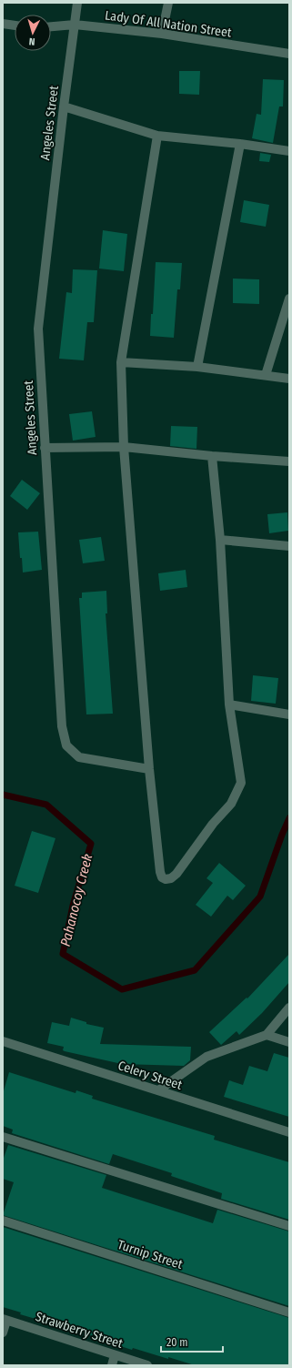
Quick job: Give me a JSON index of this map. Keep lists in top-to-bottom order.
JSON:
{
  "streets": {
    "street": [
      "Lady Of All Nation Street",
      "Angeles Street",
      "Celery Street",
      "Turnip Street",
      "Strawberry Street"
    ]
  },
  "crossings": [
    ["Lady Of All Nation Street", "Angeles Street"]
  ],
  "water": ["Pahanocoy Creek"],
  "scale_bar": "20 m",
  "north": "bottom"
}
